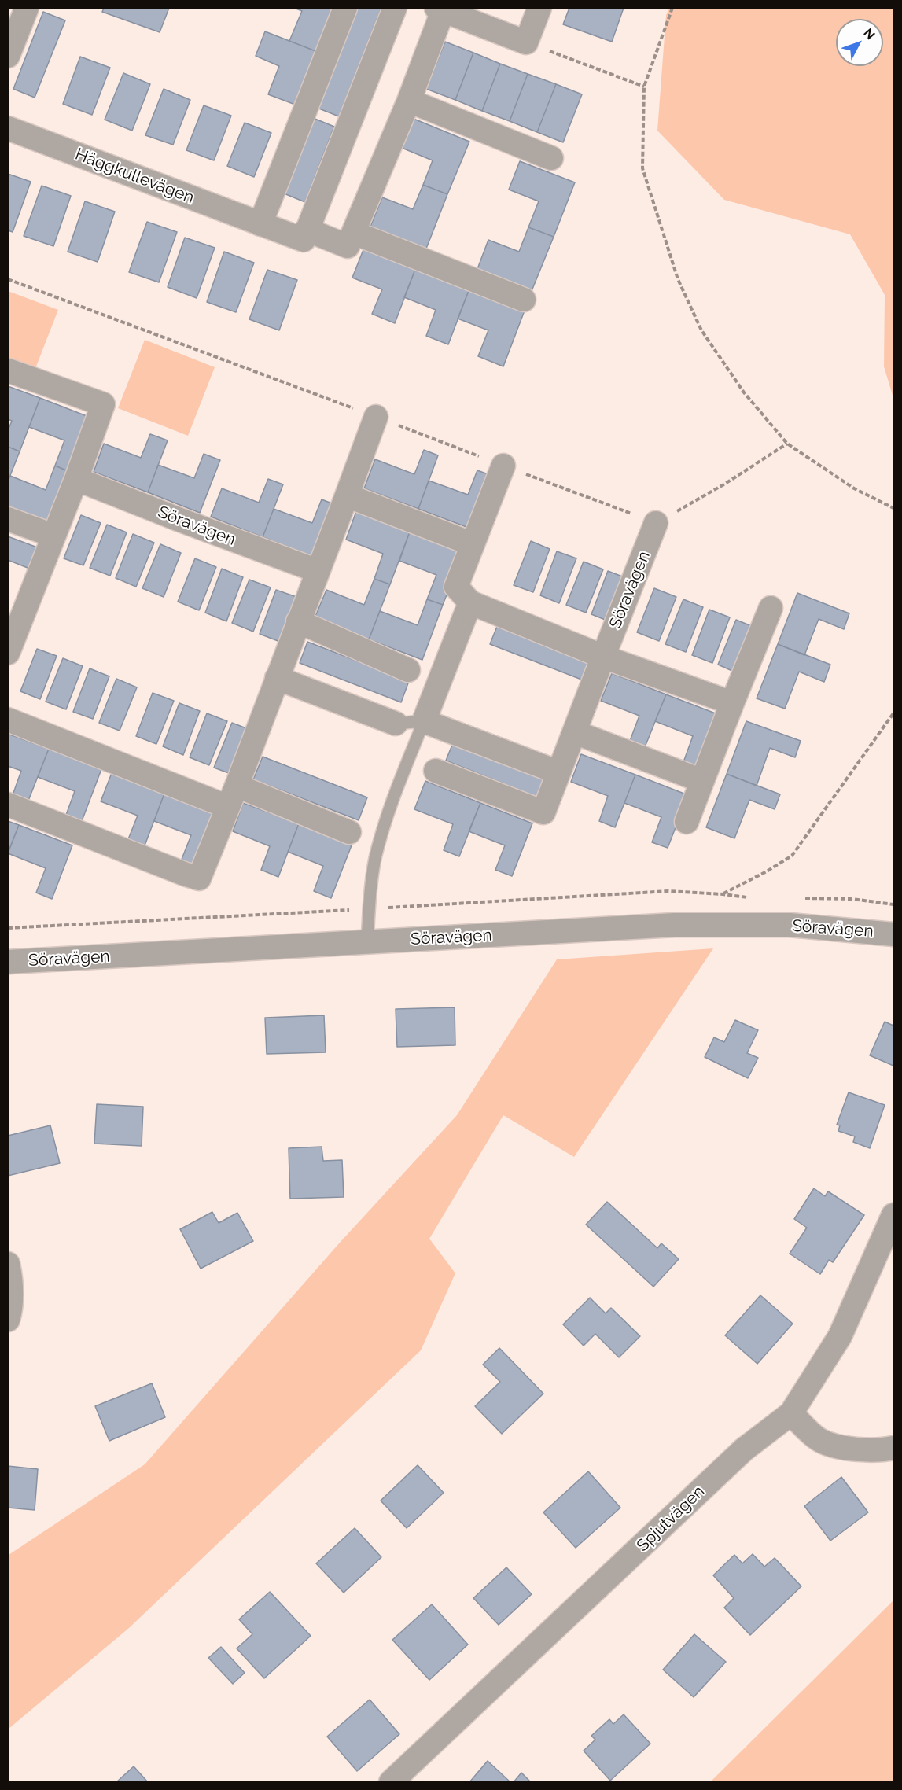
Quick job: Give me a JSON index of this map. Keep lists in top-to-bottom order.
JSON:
{
  "streets": {
    "street": ["Häggkullevägen", "Söravägen", "Spjutvägen"]
  },
  "north": "top right"
}
